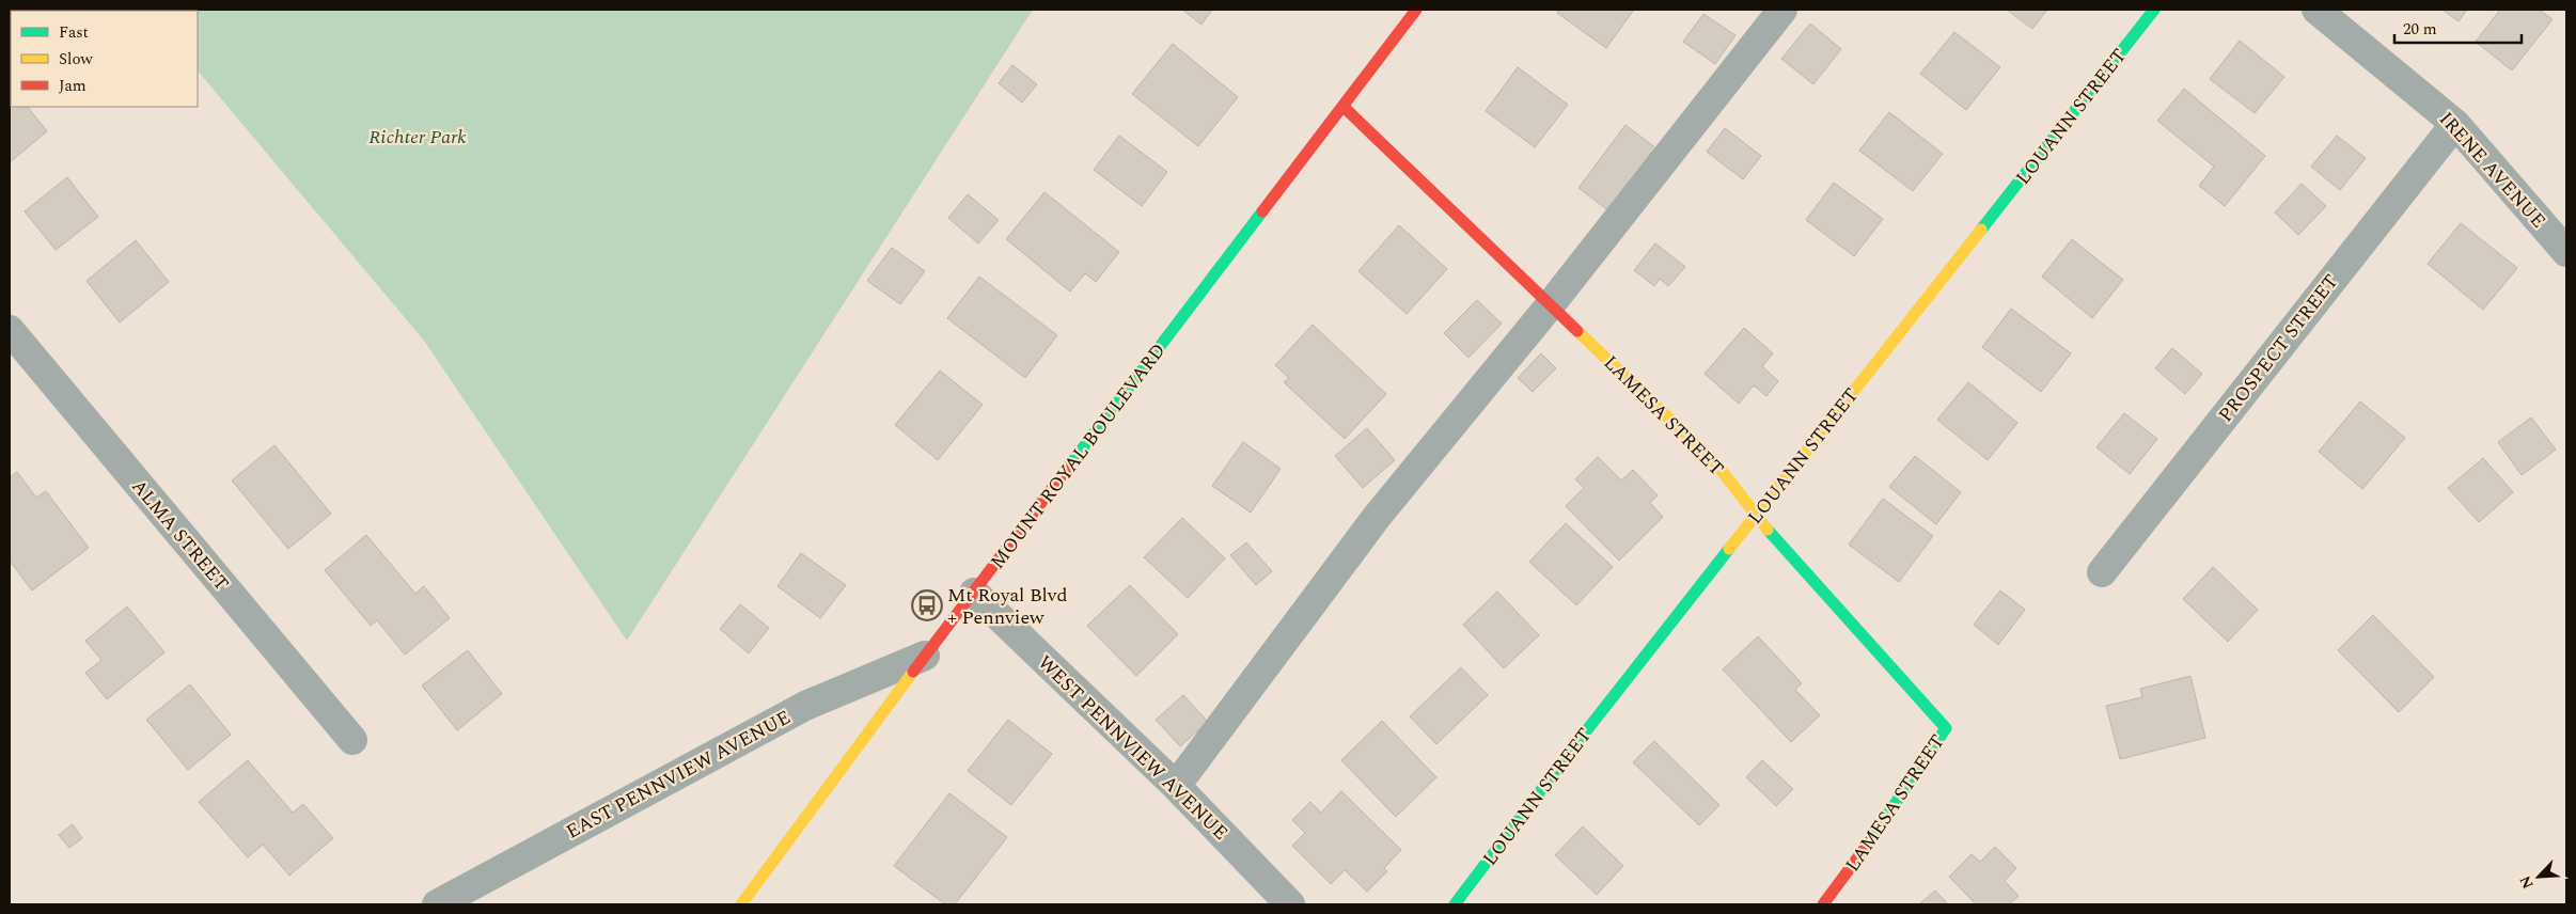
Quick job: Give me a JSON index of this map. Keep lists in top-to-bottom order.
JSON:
{
  "streets": {
    "street": [
      "LOUANN STREET",
      "IRENE AVENUE",
      "PROSPECT STREET",
      "LAMESA STREET",
      "MOUNT ROYAL BOULEVARD",
      "ALMA STREET",
      "WEST PENNVIEW AVENUE",
      "EAST PENNVIEW AVENUE"
    ]
  },
  "crossings": [
    ["LOUANN STREET", "LAMESA STREET"],
    ["IRENE AVENUE", "PROSPECT STREET"],
    ["LAMESA STREET", "MOUNT ROYAL BOULEVARD"],
    ["MOUNT ROYAL BOULEVARD", "WEST PENNVIEW AVENUE"],
    ["MOUNT ROYAL BOULEVARD", "EAST PENNVIEW AVENUE"]
  ],
  "parks": ["Richter Park"],
  "places": {
    "bus stop": ["Mt Royal Blvd + Pennview"]
  },
  "legend": ["Fast", "Slow", "Jam"],
  "scale_bar": "20 m",
  "north": "bottom left"
}
